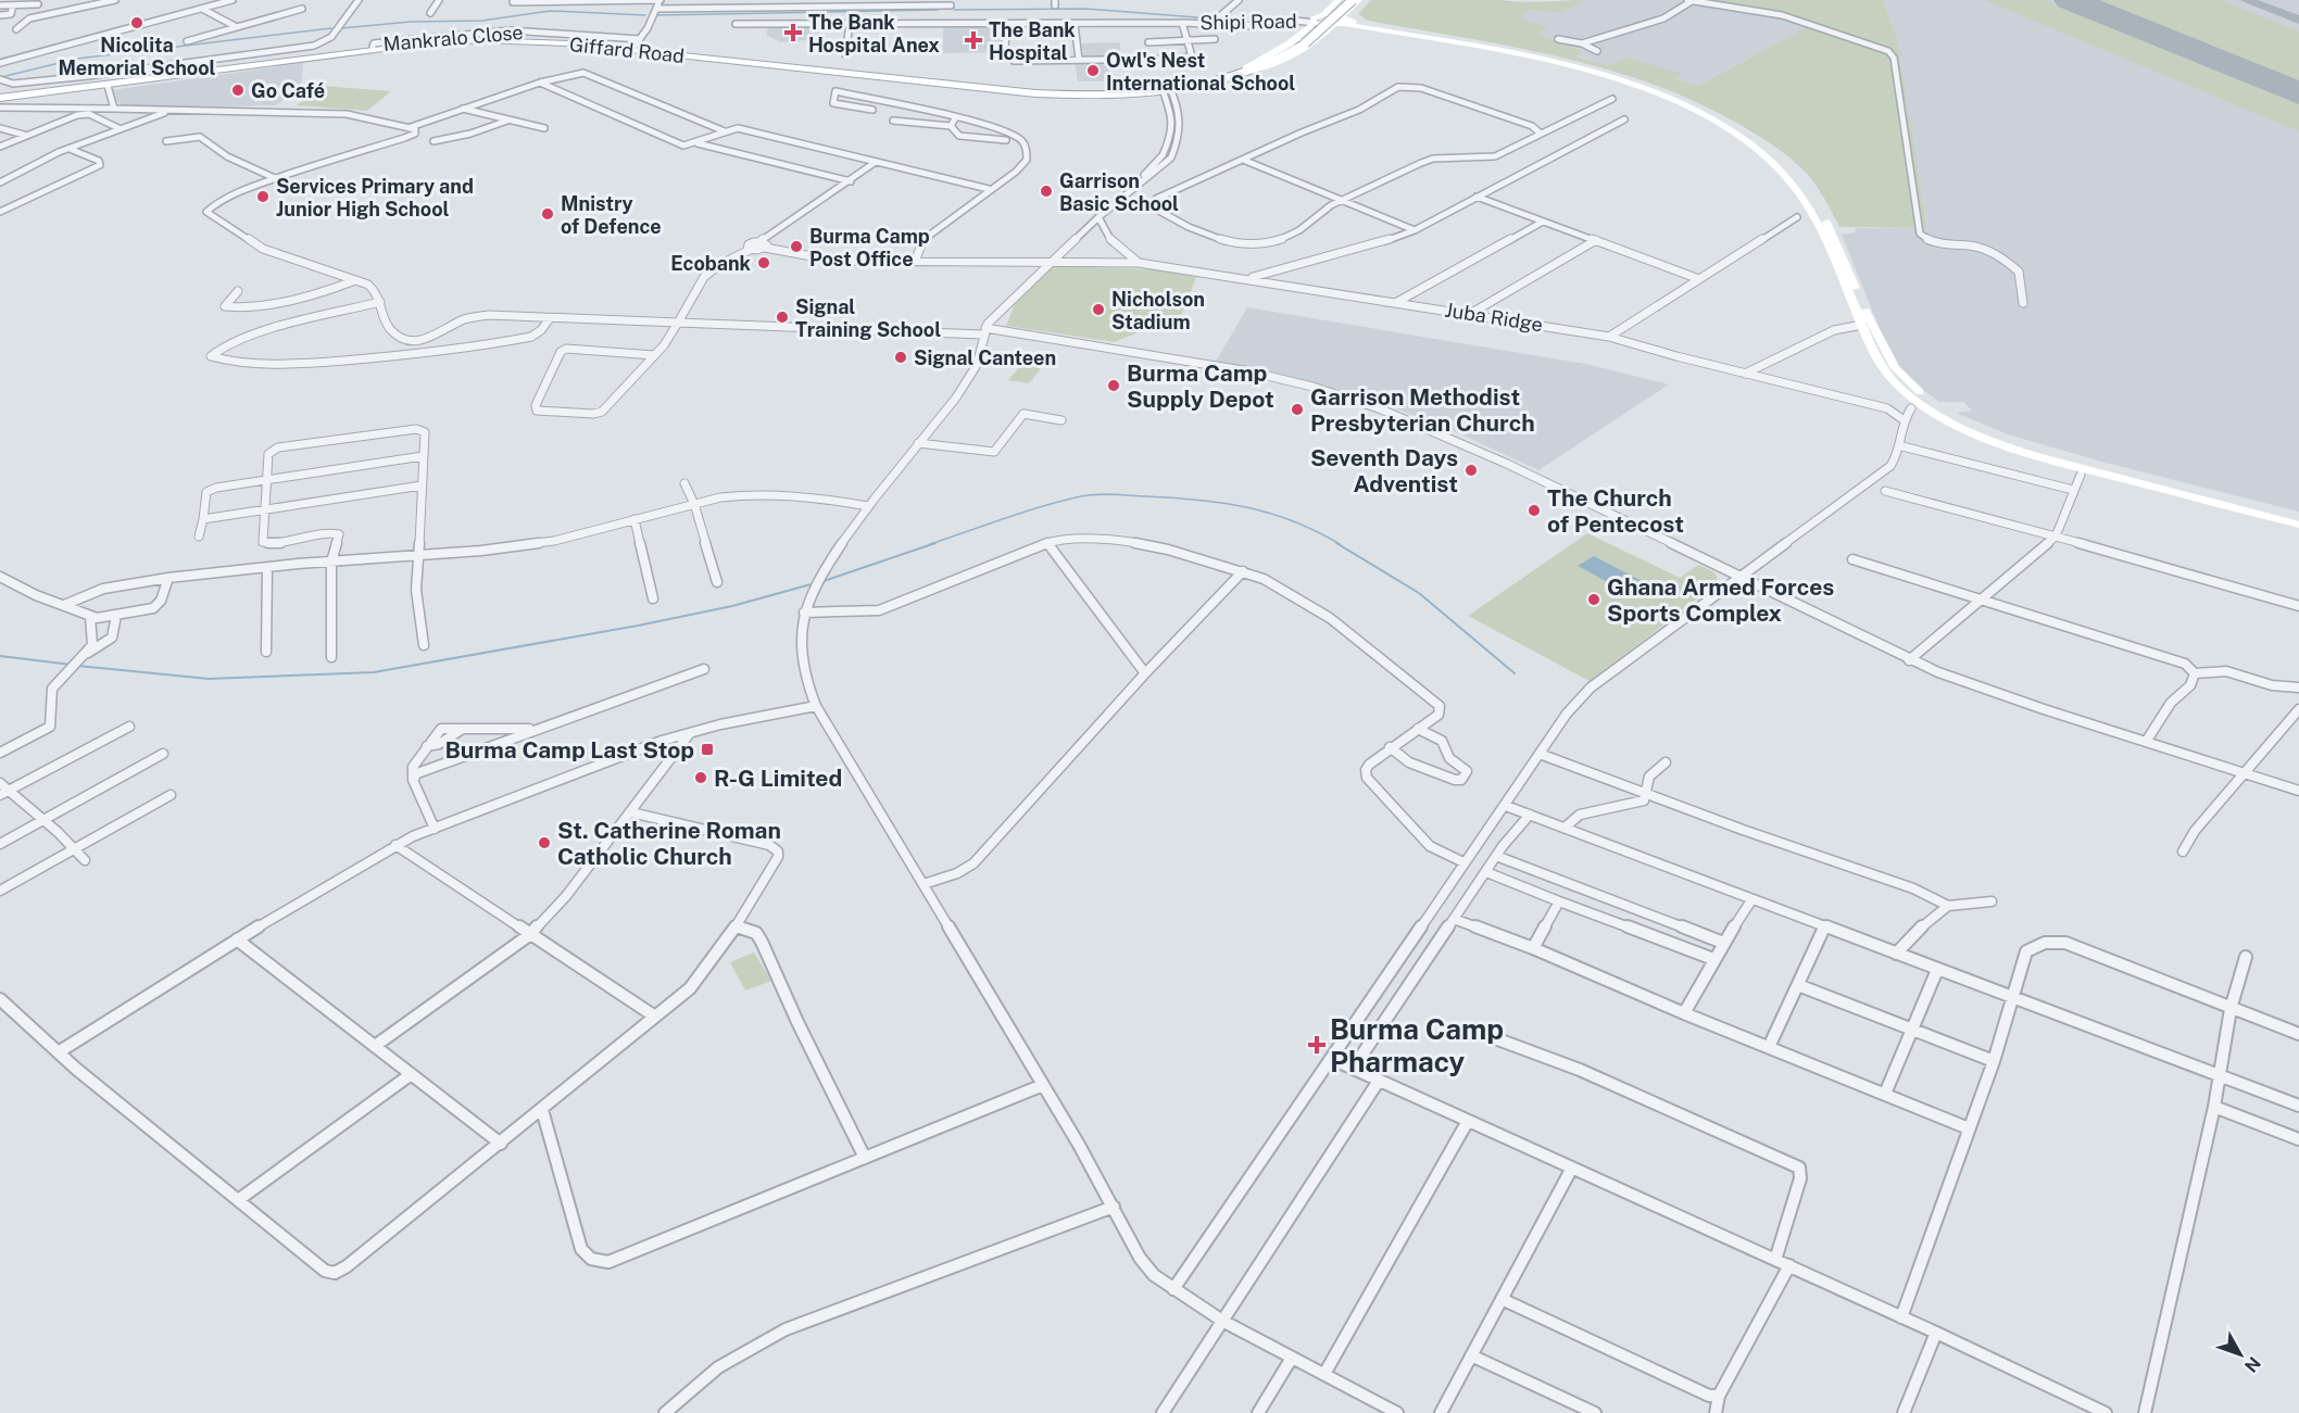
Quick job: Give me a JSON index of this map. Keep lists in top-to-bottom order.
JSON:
{
  "streets": {
    "main road": ["Giffard Road"],
    "street": ["Shipi Road", "Mankralo Close", "Juba Ridge"]
  },
  "crossings": [
    ["Shipi Road", "Giffard Road"],
    ["Mankralo Close", "Giffard Road"]
  ],
  "places": {
    "other": [
      "Nicolita Memorial School",
      "Owl's Nest International School",
      "Go Café",
      "Garrison Basic School",
      "Services Primary and Junior High School",
      "Mnistry of Defence",
      "Burma Camp Post Office",
      "Ecobank",
      "Nicholson Stadium",
      "Signal Training School",
      "Signal Canteen",
      "Burma Camp Supply Depot",
      "Garrison Methodist Presbyterian Church",
      "Seventh Days Adventist",
      "The Church of Pentecost",
      "Ghana Armed Forces Sports Complex",
      "R-G Limited",
      "St. Catherine Roman Catholic Church"
    ],
    "health": ["The Bank Hospital Anex", "The Bank Hospital", "Burma Camp Pharmacy"],
    "transit": ["Burma Camp Last Stop"]
  },
  "north": "bottom right"
}
